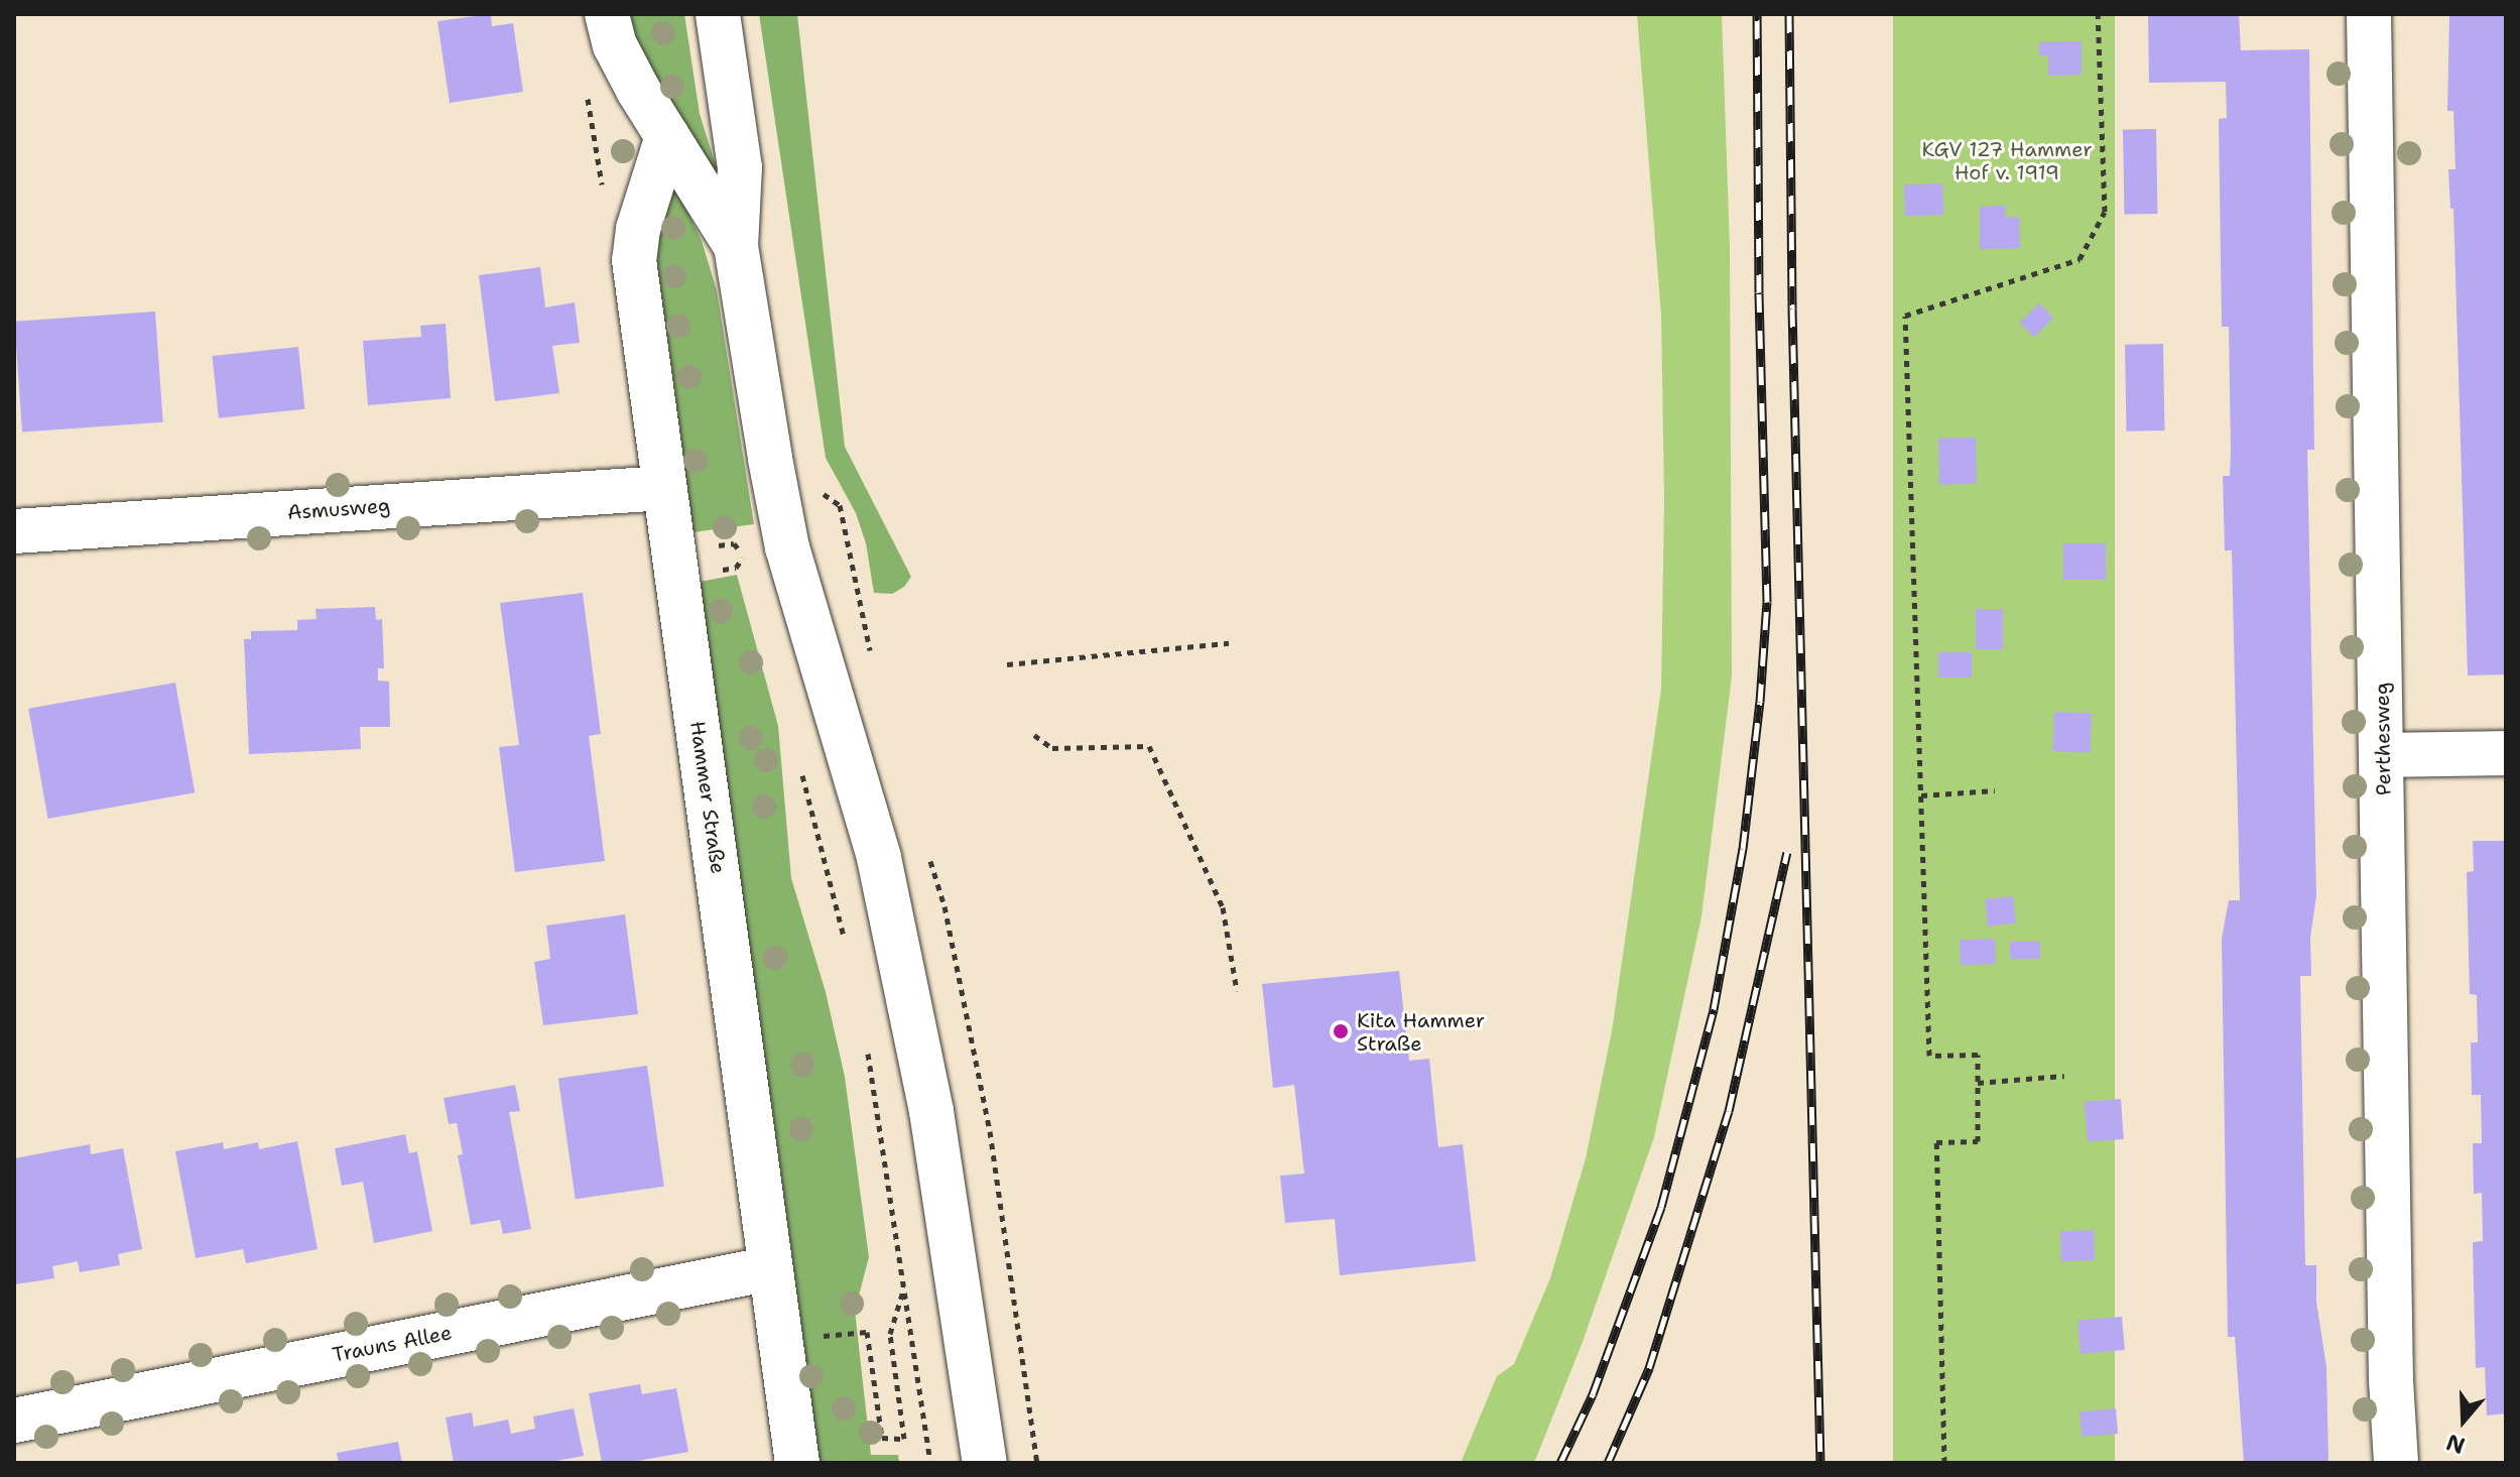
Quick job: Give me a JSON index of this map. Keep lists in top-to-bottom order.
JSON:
{
  "streets": {
    "street": [
      "Asmusweg",
      "Perthesweg",
      "Hammer Straße",
      "Trauns Allee"
    ]
  },
  "crossings": [
    ["Asmusweg", "Hammer Straße"],
    ["Hammer Straße", "Trauns Allee"]
  ],
  "parks": ["KGV 127 Hammer Hof v. 1919"],
  "places": ["Kita Hammer Straße"],
  "north": "bottom"
}
